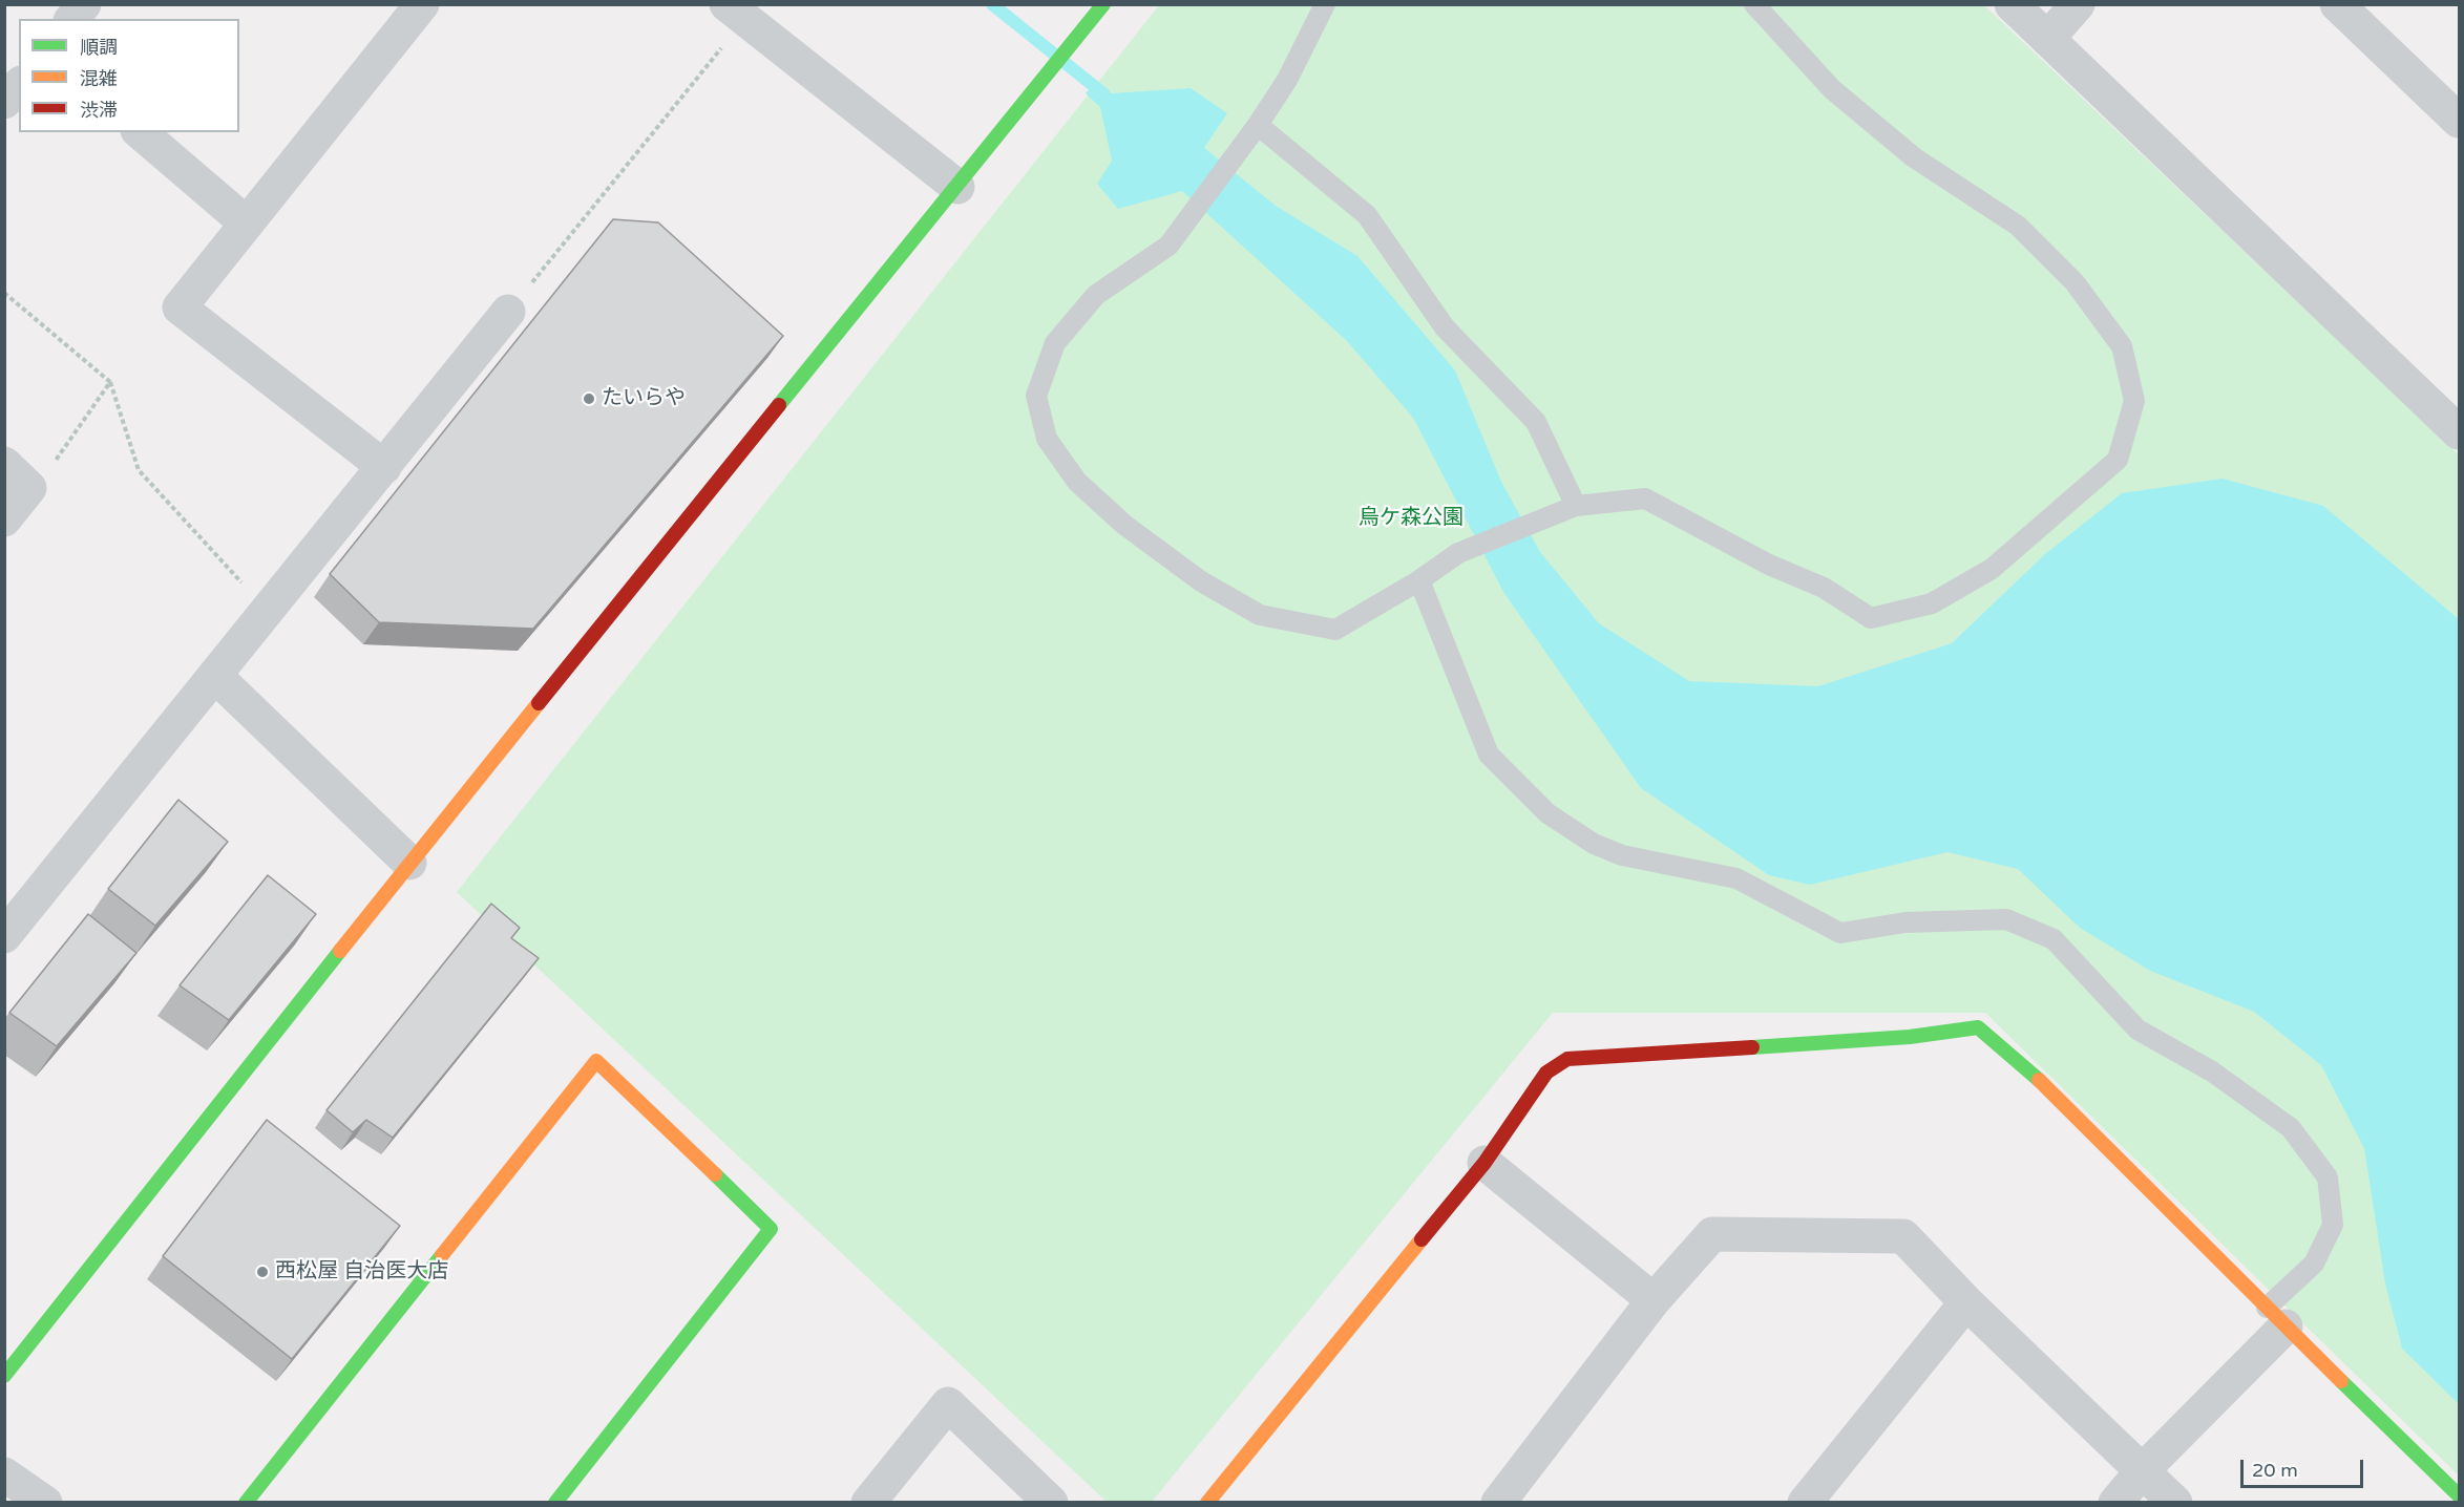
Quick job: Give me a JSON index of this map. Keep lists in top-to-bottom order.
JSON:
{
  "parks": ["烏ケ森公園"],
  "places": ["たいらや", "西松屋 自治医大店"],
  "legend": ["順調", "混雑", "渋滞"],
  "scale_bar": "20 m"
}
